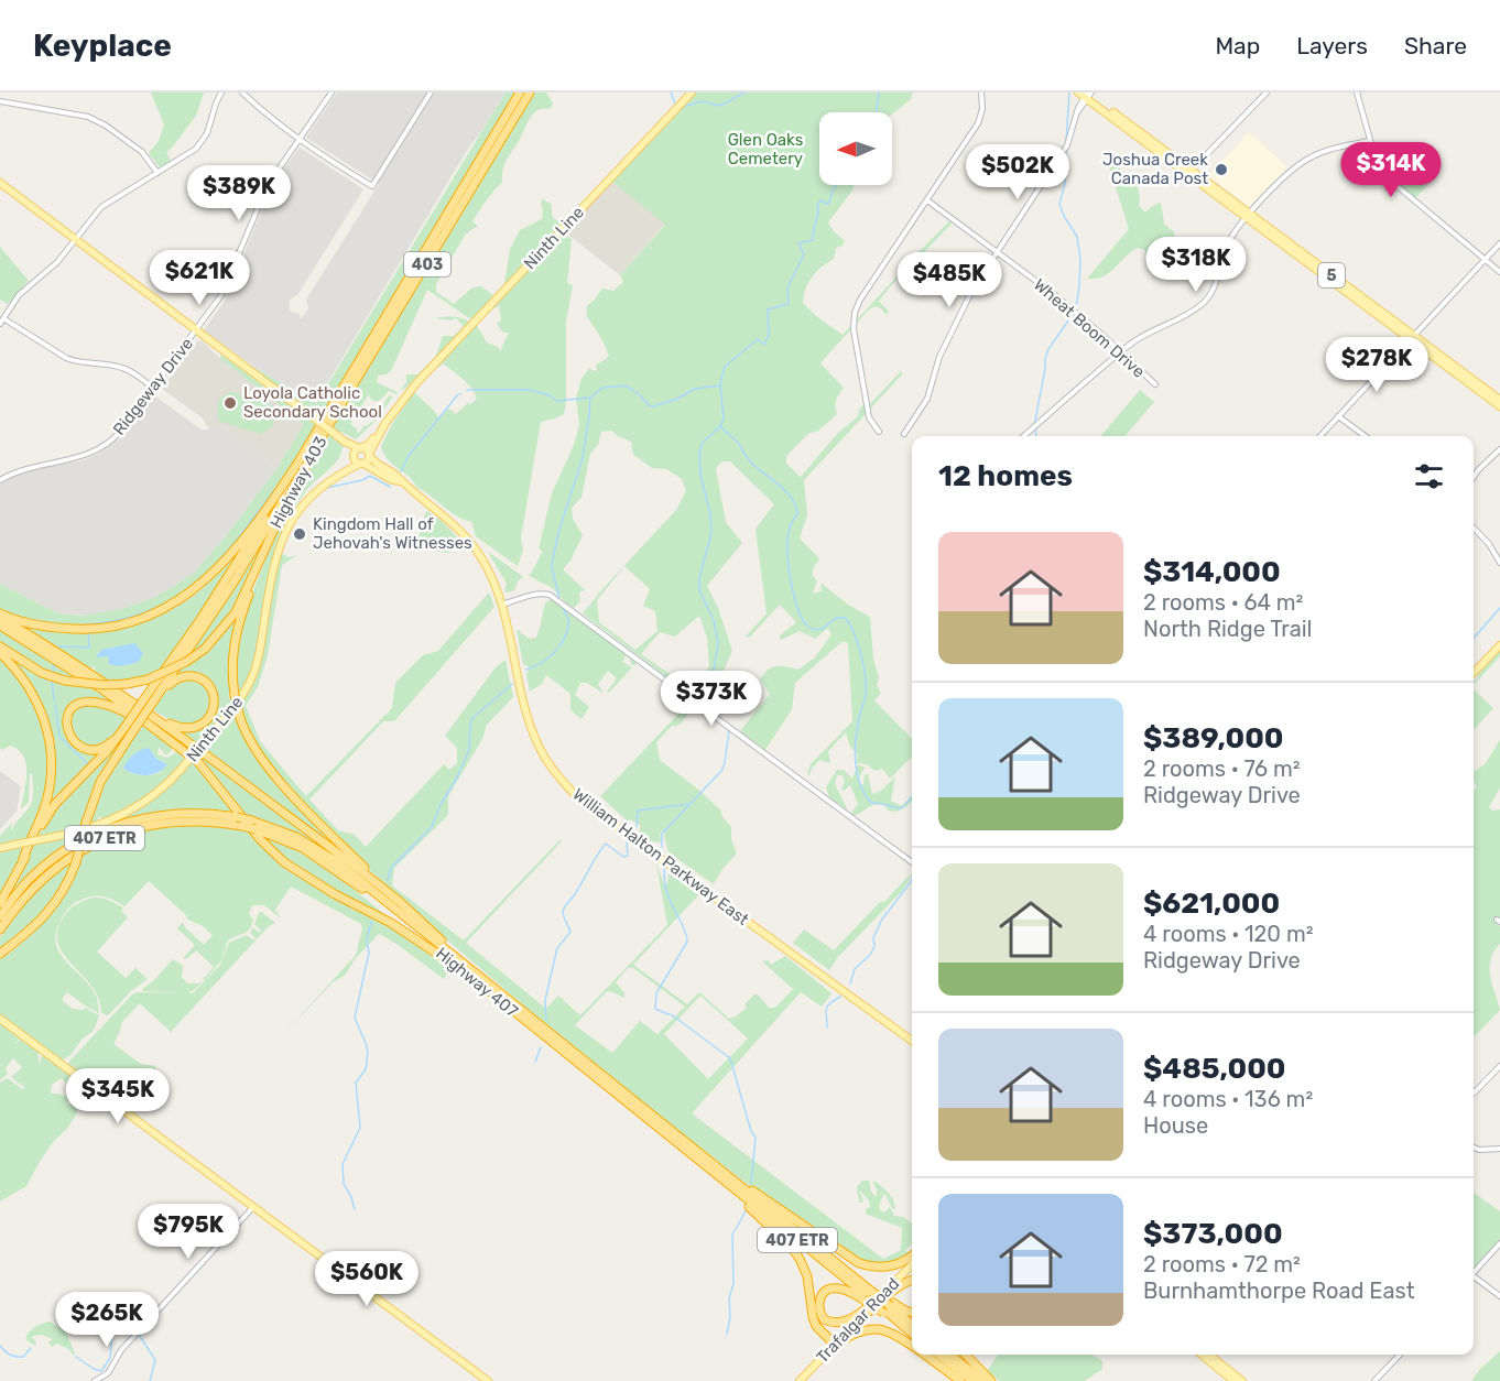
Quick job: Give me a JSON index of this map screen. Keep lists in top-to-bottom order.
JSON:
{
  "streets": {
    "highway": [
      "403",
      "Highway 403",
      "407 ETR",
      "Highway 407"
    ],
    "main road": [
      "Ninth Line",
      "5",
      "William Halton Parkway East",
      "Trafalgar Road"
    ],
    "street": ["Wheat Boom Drive", "Ridgeway Drive"]
  },
  "crossings": [
    ["Ninth Line", "William Halton Parkway East"]
  ],
  "parks": ["Glen Oaks Cemetery"],
  "places": ["Joshua Creek Canada Post", "Loyola Catholic Secondary School", "Kingdom Hall of Jehovah's Witnesses"],
  "north": "left",
  "page": {
    "header": "Keyplace",
    "nav": ["Map", "Layers", "Share"],
    "price": [
      "$314K",
      "$502K",
      "$389K",
      "$318K",
      "$621K",
      "$485K",
      "$278K",
      "$373K",
      "$345K",
      "$795K",
      "$560K",
      "$265K"
    ],
    "heading": "12 homes",
    "list": [
      {
        "name": "$314,000",
        "note": "2 rooms · 64 m² · North Ridge Trail"
      },
      {
        "name": "$389,000",
        "note": "2 rooms · 76 m² · Ridgeway Drive"
      },
      {
        "name": "$621,000",
        "note": "4 rooms · 120 m² · Ridgeway Drive"
      },
      {
        "name": "$485,000",
        "note": "4 rooms · 136 m² · House"
      },
      {
        "name": "$373,000",
        "note": "2 rooms · 72 m² · Burnhamthorpe Road East"
      }
    ]
  }
}
